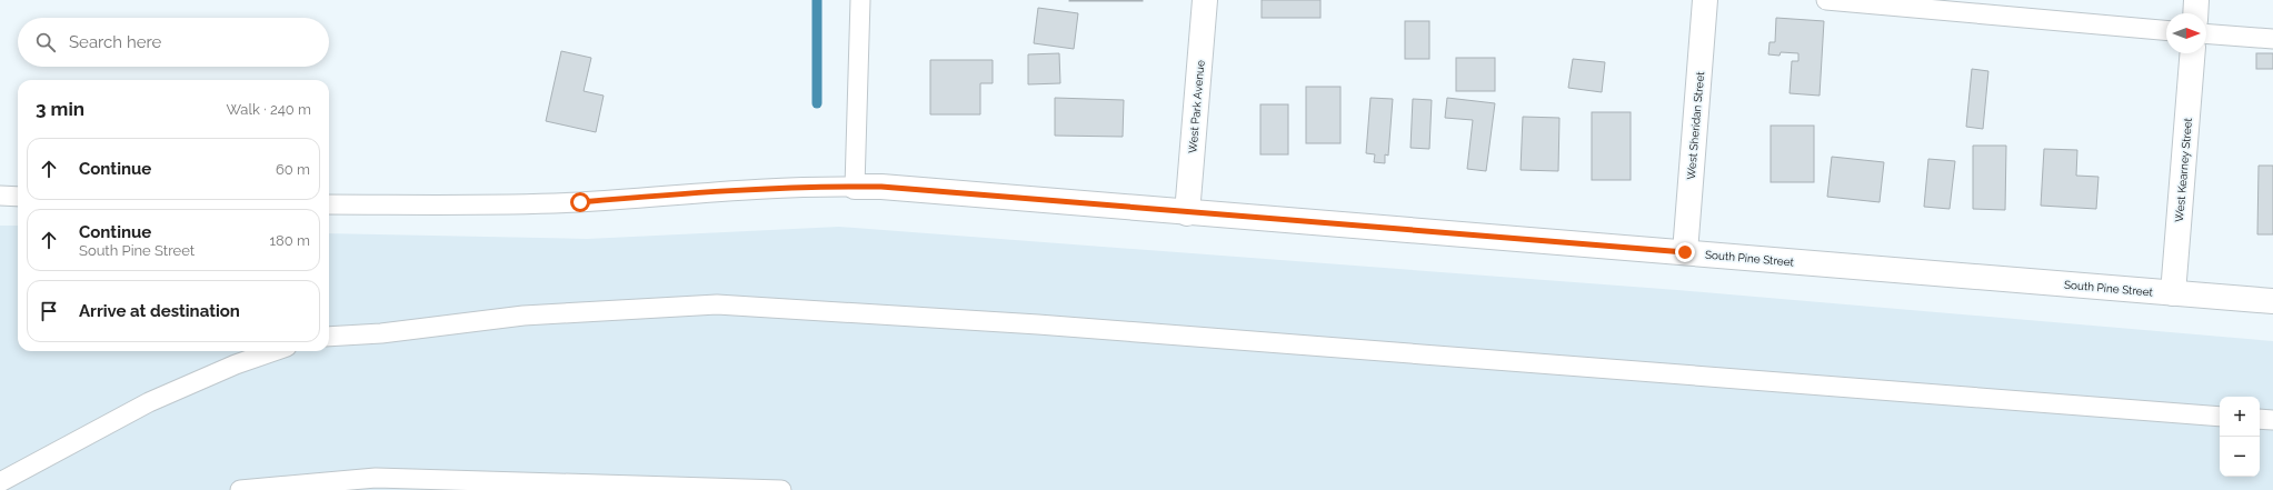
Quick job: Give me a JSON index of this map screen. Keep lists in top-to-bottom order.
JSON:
{
  "streets": {
    "street": [
      "West Park Avenue",
      "West Sheridan Street",
      "West Kearney Street",
      "South Pine Street"
    ]
  },
  "crossings": [
    ["West Park Avenue", "South Pine Street"],
    ["West Sheridan Street", "South Pine Street"],
    ["West Kearney Street", "South Pine Street"]
  ],
  "north": "right",
  "page": {
    "search": "Search here",
    "heading": ["3 min", "Walk · 240 m"],
    "list": [
      ["Continue", "60 m"],
      ["Continue", "South Pine Street", "180 m"],
      "Arrive at destination"
    ],
    "map_buttons": ["+", "−"]
  }
}
